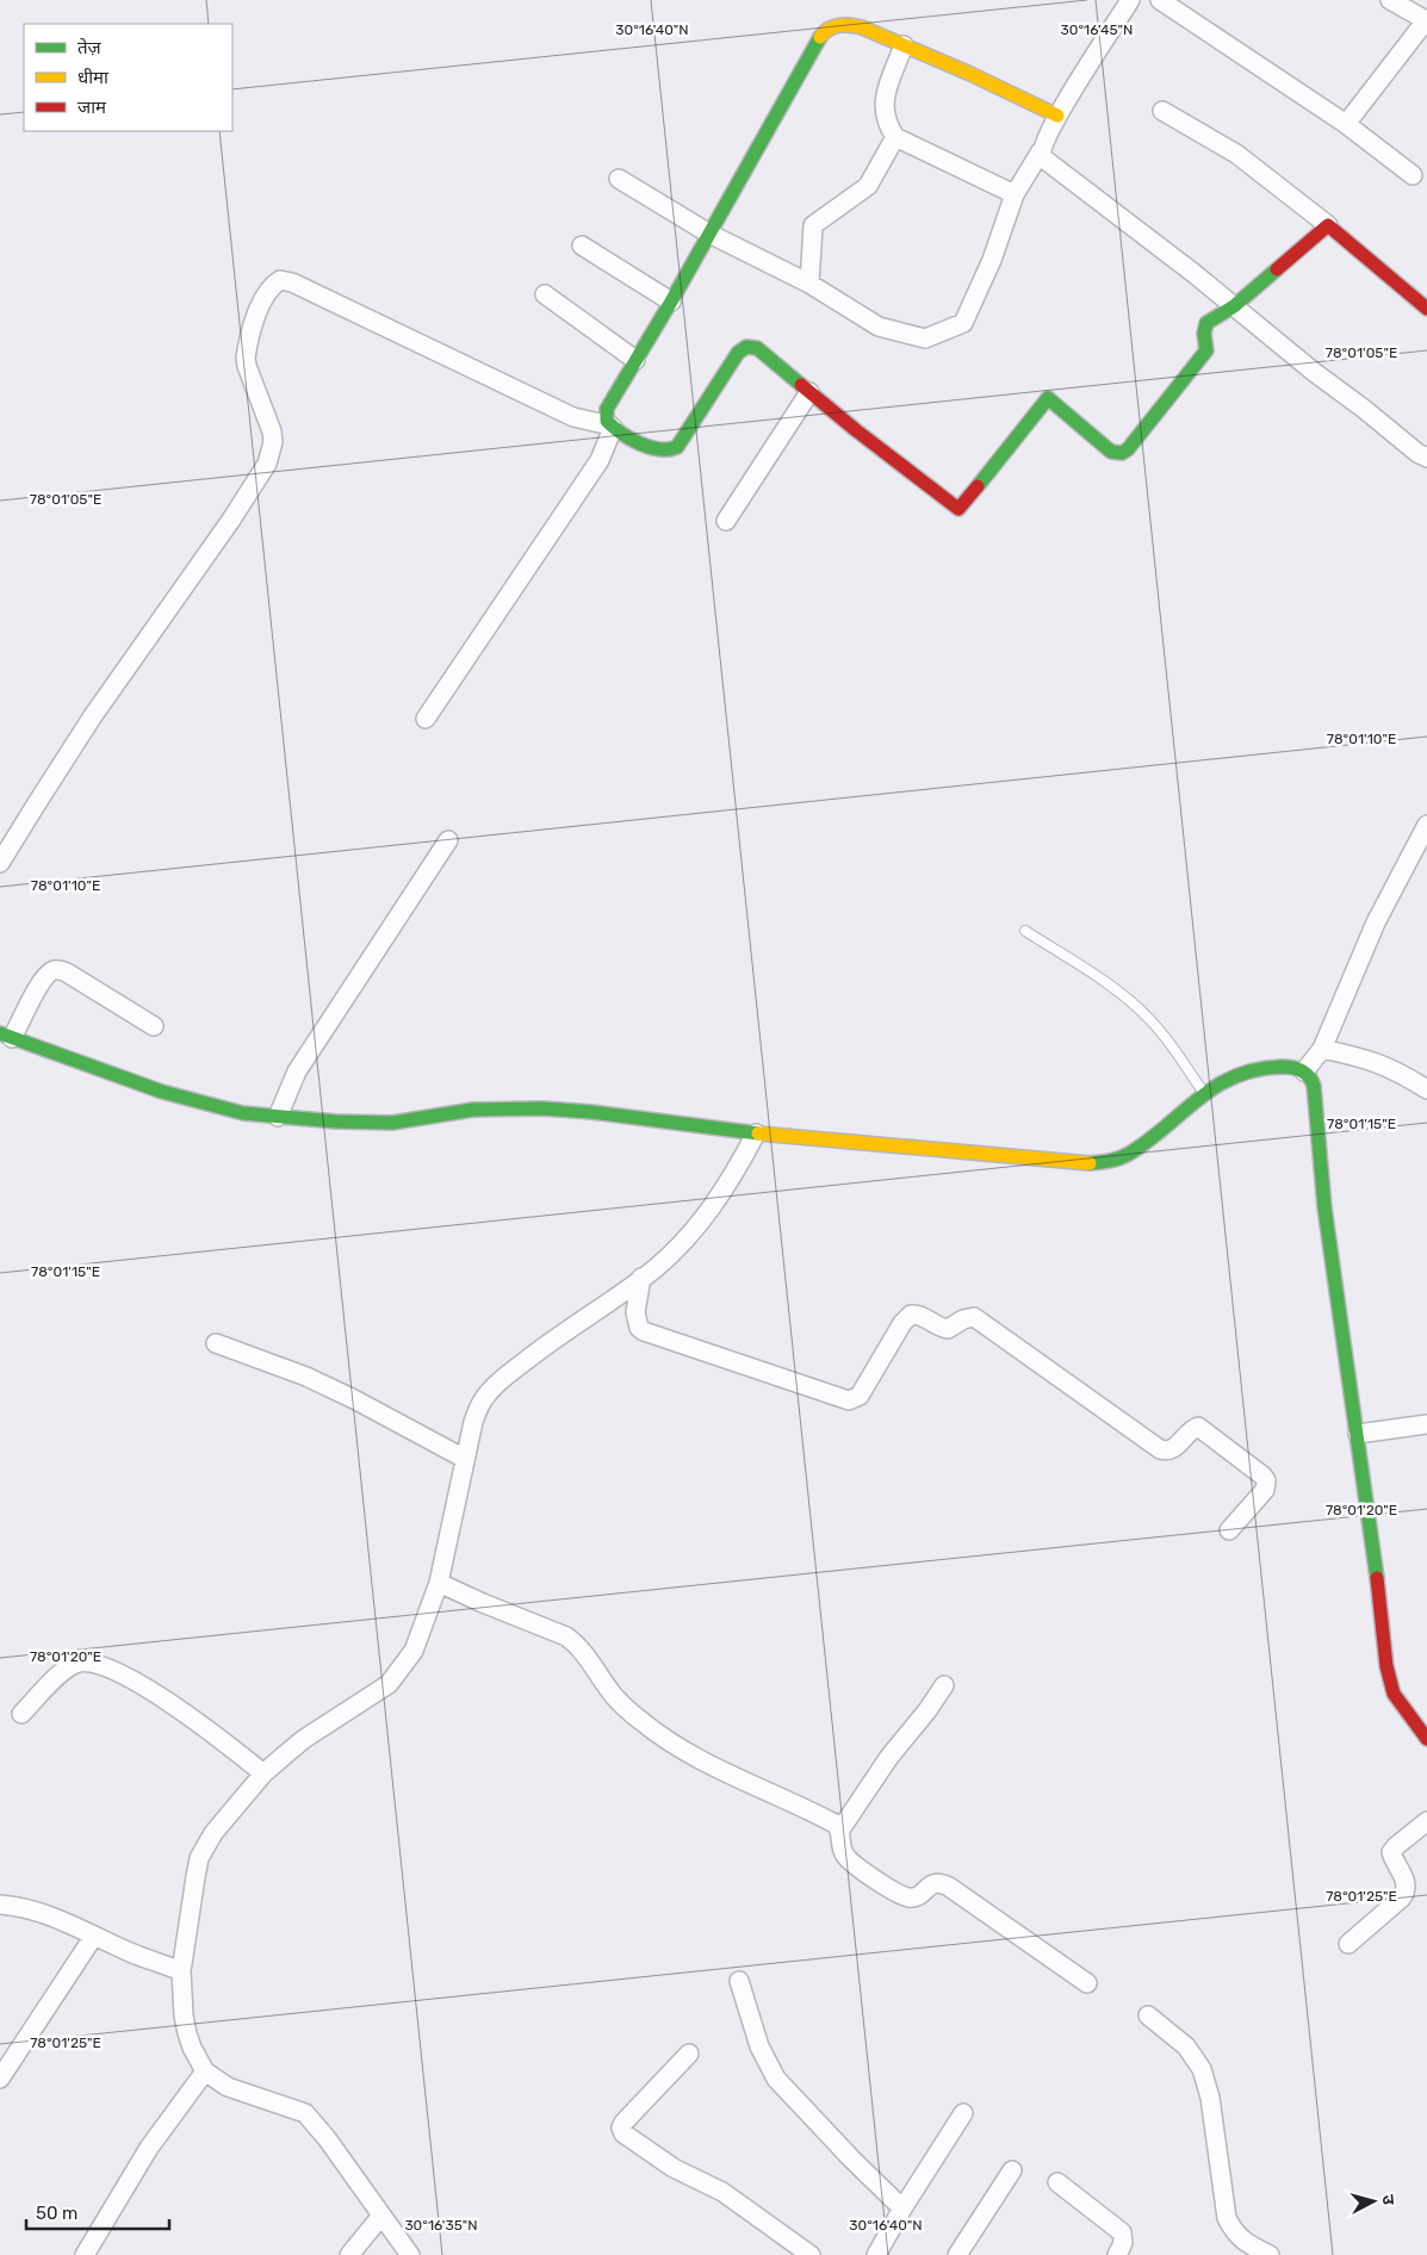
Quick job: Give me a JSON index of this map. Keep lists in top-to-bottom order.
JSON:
{
  "legend": ["तेज़", "धीमा", "जाम"],
  "scale_bar": "50 m",
  "north": "right",
  "coordinates": [
    "30°16'40\"N",
    "30°16'45\"N",
    "78°01'05\"E",
    "78°01'10\"E",
    "78°01'15\"E",
    "78°01'20\"E",
    "78°01'25\"E",
    "30°16'35\"N"
  ]
}
